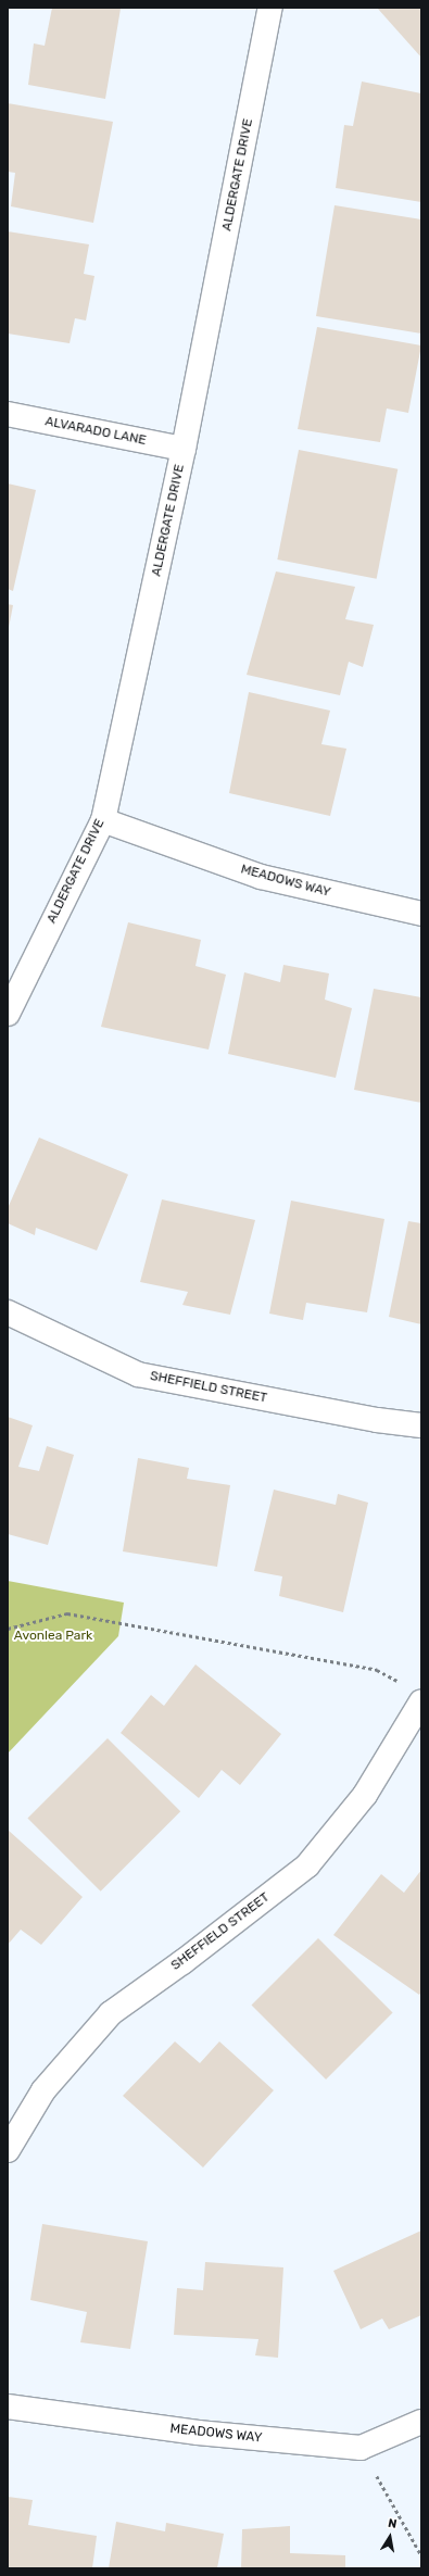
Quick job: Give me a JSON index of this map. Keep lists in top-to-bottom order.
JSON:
{
  "streets": {
    "street": [
      "ALDERGATE DRIVE",
      "ALVARADO LANE",
      "MEADOWS WAY",
      "SHEFFIELD STREET"
    ]
  },
  "crossings": [
    ["ALDERGATE DRIVE", "ALVARADO LANE"],
    ["ALDERGATE DRIVE", "MEADOWS WAY"]
  ],
  "parks": ["Avonlea Park"],
  "north": "top"
}
